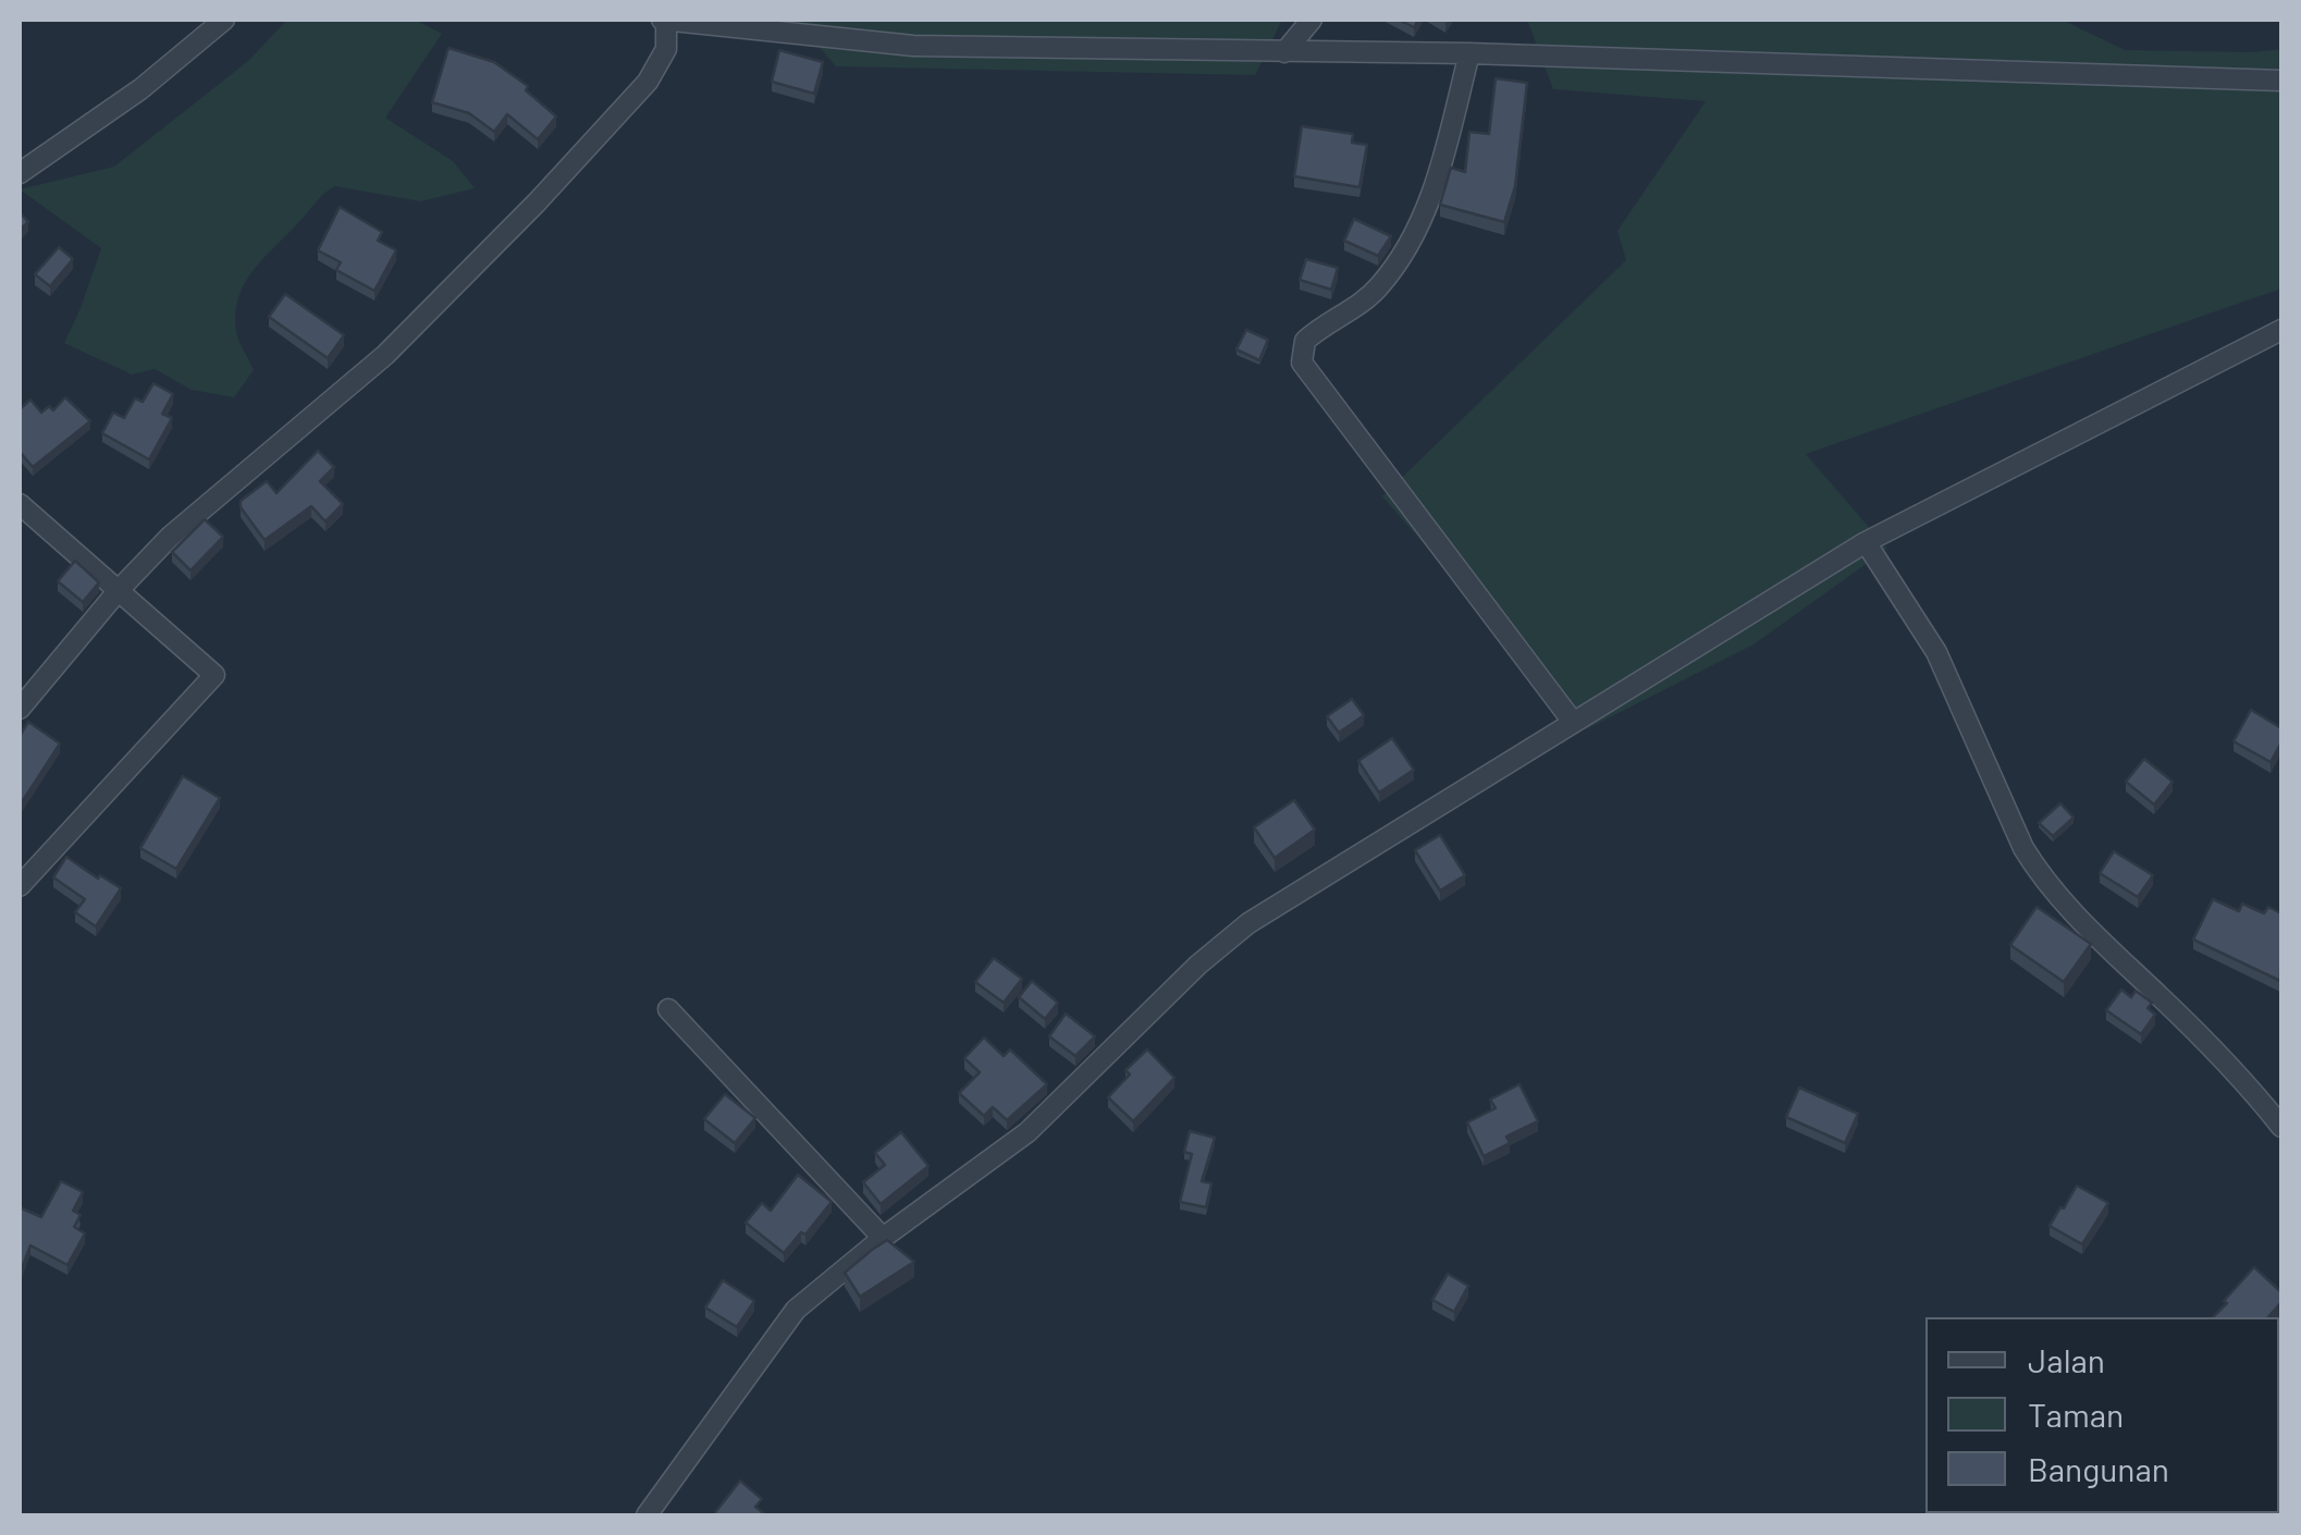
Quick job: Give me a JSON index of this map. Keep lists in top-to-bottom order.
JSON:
{
  "legend": ["Jalan", "Taman", "Bangunan"]
}
